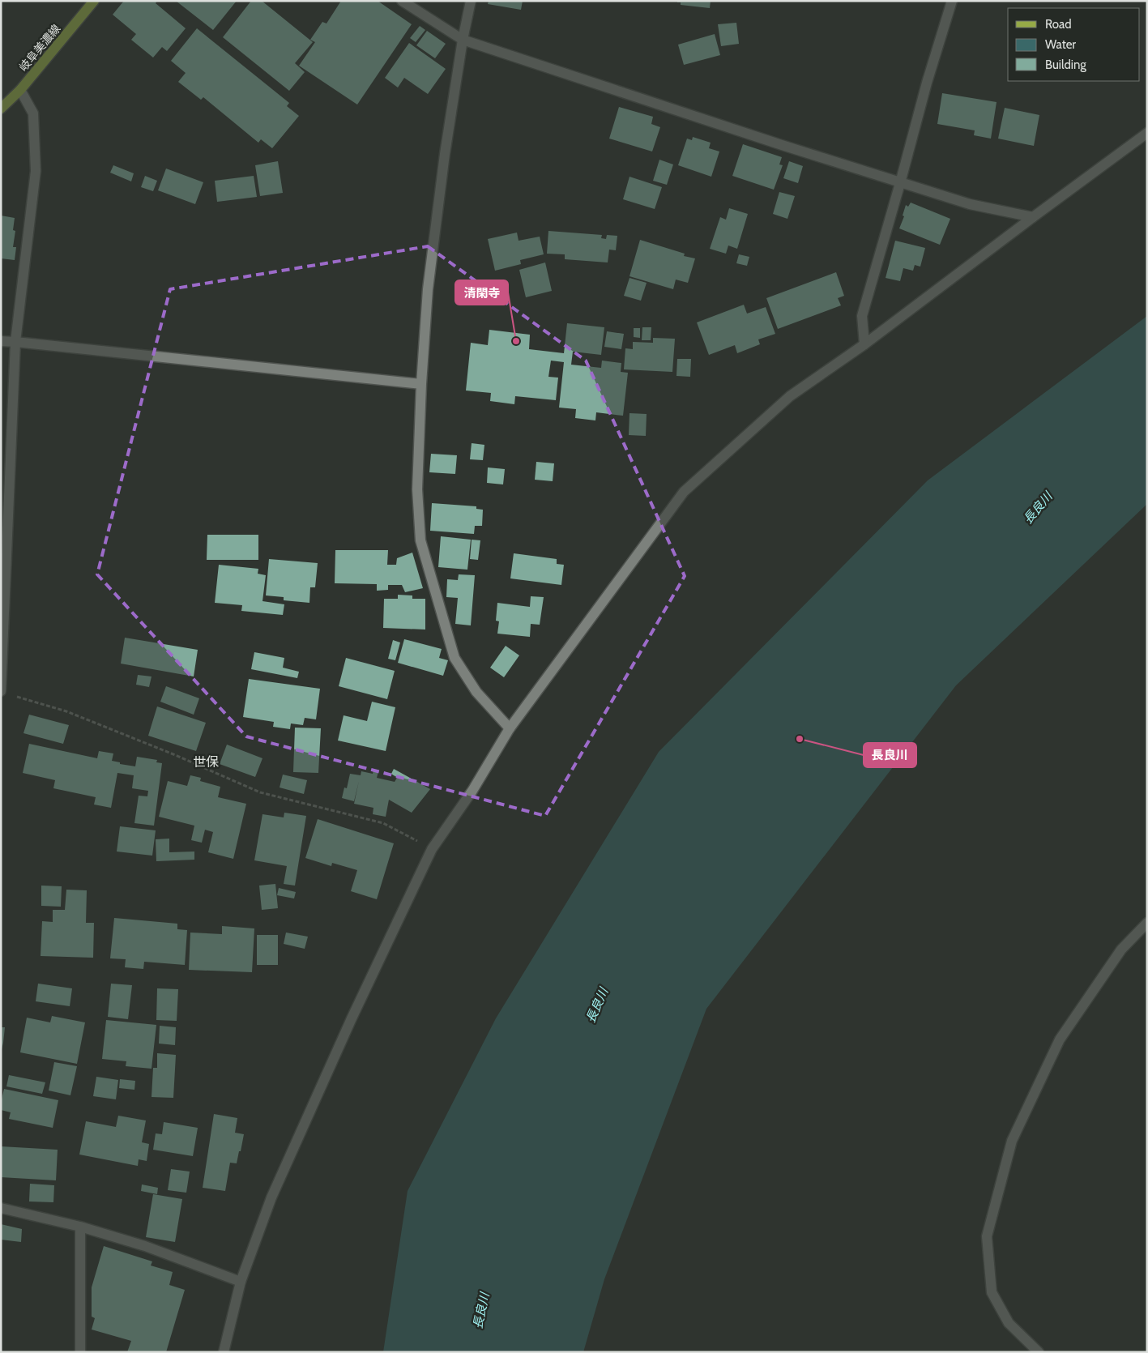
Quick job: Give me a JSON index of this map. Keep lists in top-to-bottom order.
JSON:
{
  "streets": {
    "main road": ["岐阜美濃線"]
  },
  "districts": ["世保"],
  "water": ["長良川"],
  "places": ["清閑寺", "長良川"],
  "legend": ["Road", "Water", "Building"]
}
